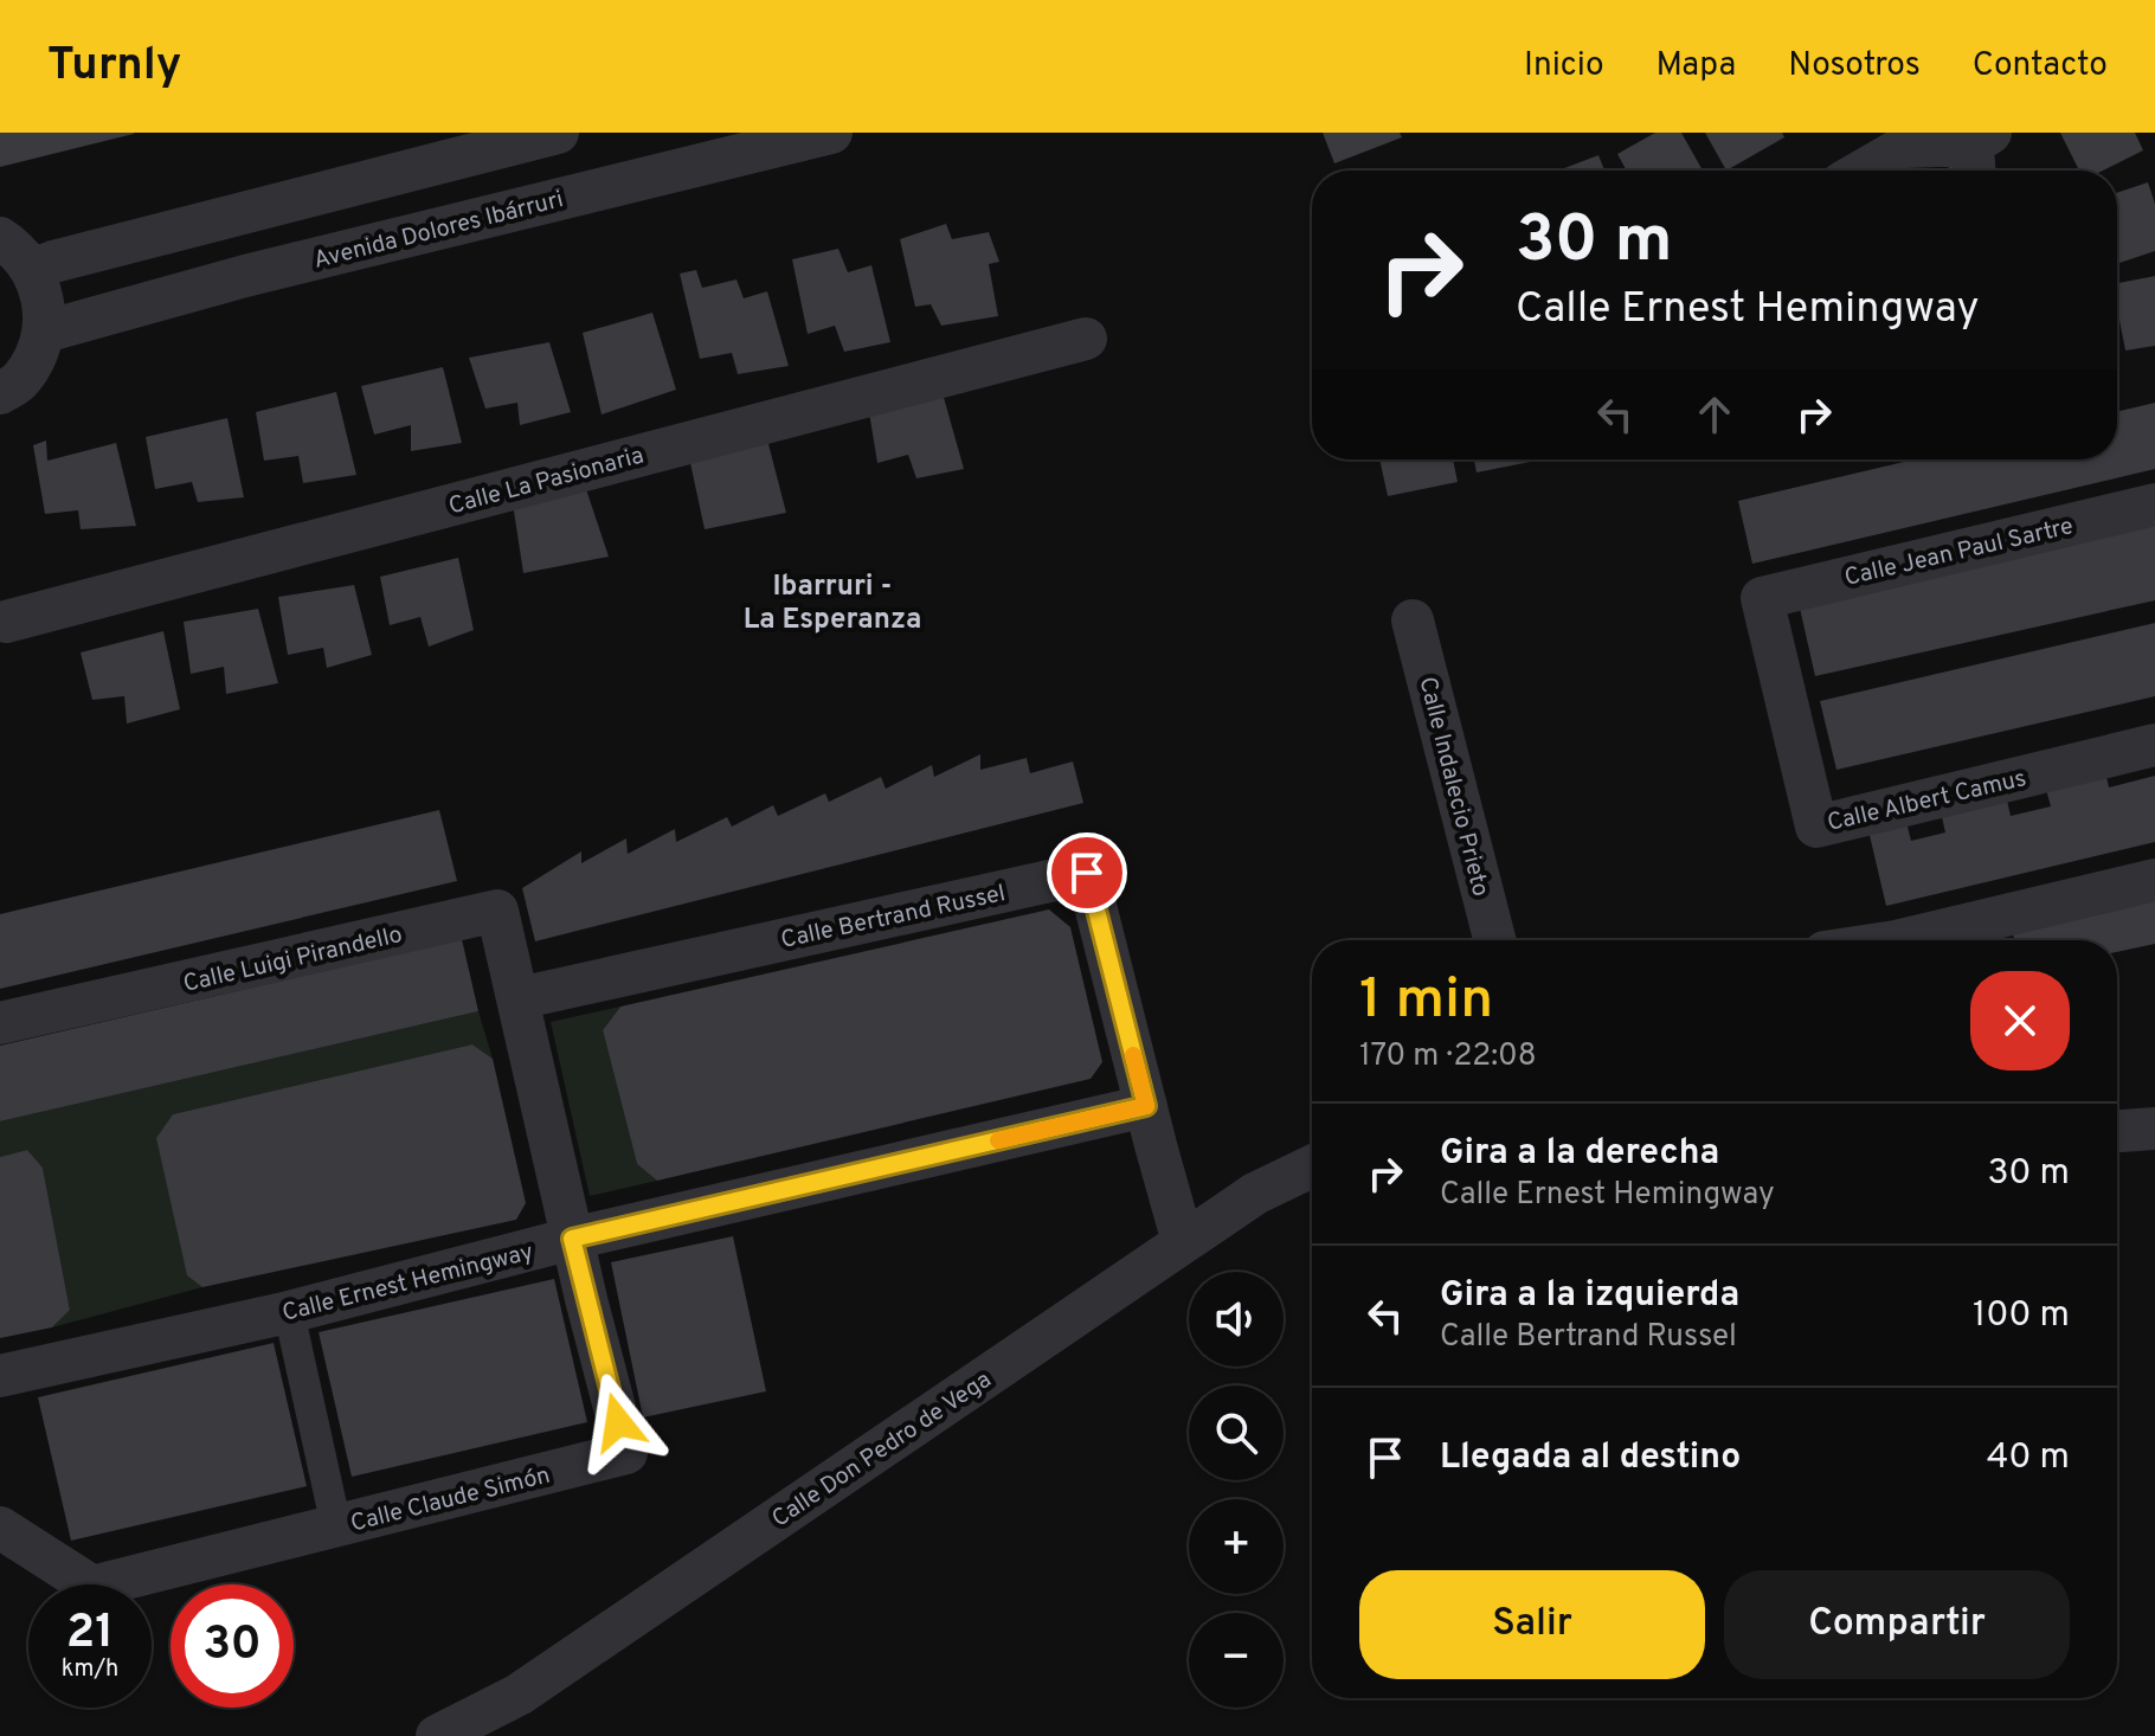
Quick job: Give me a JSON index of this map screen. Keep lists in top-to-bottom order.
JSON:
{
  "streets": {
    "street": [
      "Avenida Dolores Ibárruri",
      "Calle La Pasionaria",
      "Calle Jean Paul Sartre",
      "Calle Indalecio Prieto",
      "Calle Albert Camus",
      "Calle Bertrand Russel",
      "Calle Luigi Pirandello",
      "Calle Ernest Hemingway",
      "Calle Don Pedro de Vega",
      "Calle Claude Simón"
    ]
  },
  "crossings": [
    ["Calle Jean Paul Sartre", "Calle Albert Camus"],
    ["Calle Bertrand Russel", "Calle Luigi Pirandello"],
    ["Calle Bertrand Russel", "Calle Ernest Hemingway"],
    ["Calle Bertrand Russel", "Calle Claude Simón"],
    ["Calle Luigi Pirandello", "Calle Claude Simón"],
    ["Calle Ernest Hemingway", "Calle Claude Simón"]
  ],
  "districts": ["Ibarruri - La Esperanza"],
  "page": {
    "header": "Turnly",
    "nav": [
      "Inicio",
      "Mapa",
      "Nosotros",
      "Contacto"
    ],
    "turn": ["30 m", "Calle Ernest Hemingway"],
    "heading": ["1 min", "170 m · 22:08"],
    "list": [
      {
        "name": "Gira a la derecha",
        "note": "Calle Ernest Hemingway",
        "value": "30 m"
      },
      {
        "name": "Gira a la izquierda",
        "note": "Calle Bertrand Russel",
        "value": "100 m"
      },
      {
        "name": "Llegada al destino",
        "value": "40 m"
      }
    ],
    "map_buttons": ["+", "−"],
    "buttons": ["Salir", "Compartir"],
    "speed": "21 km/h",
    "limit": "30"
  }
}
